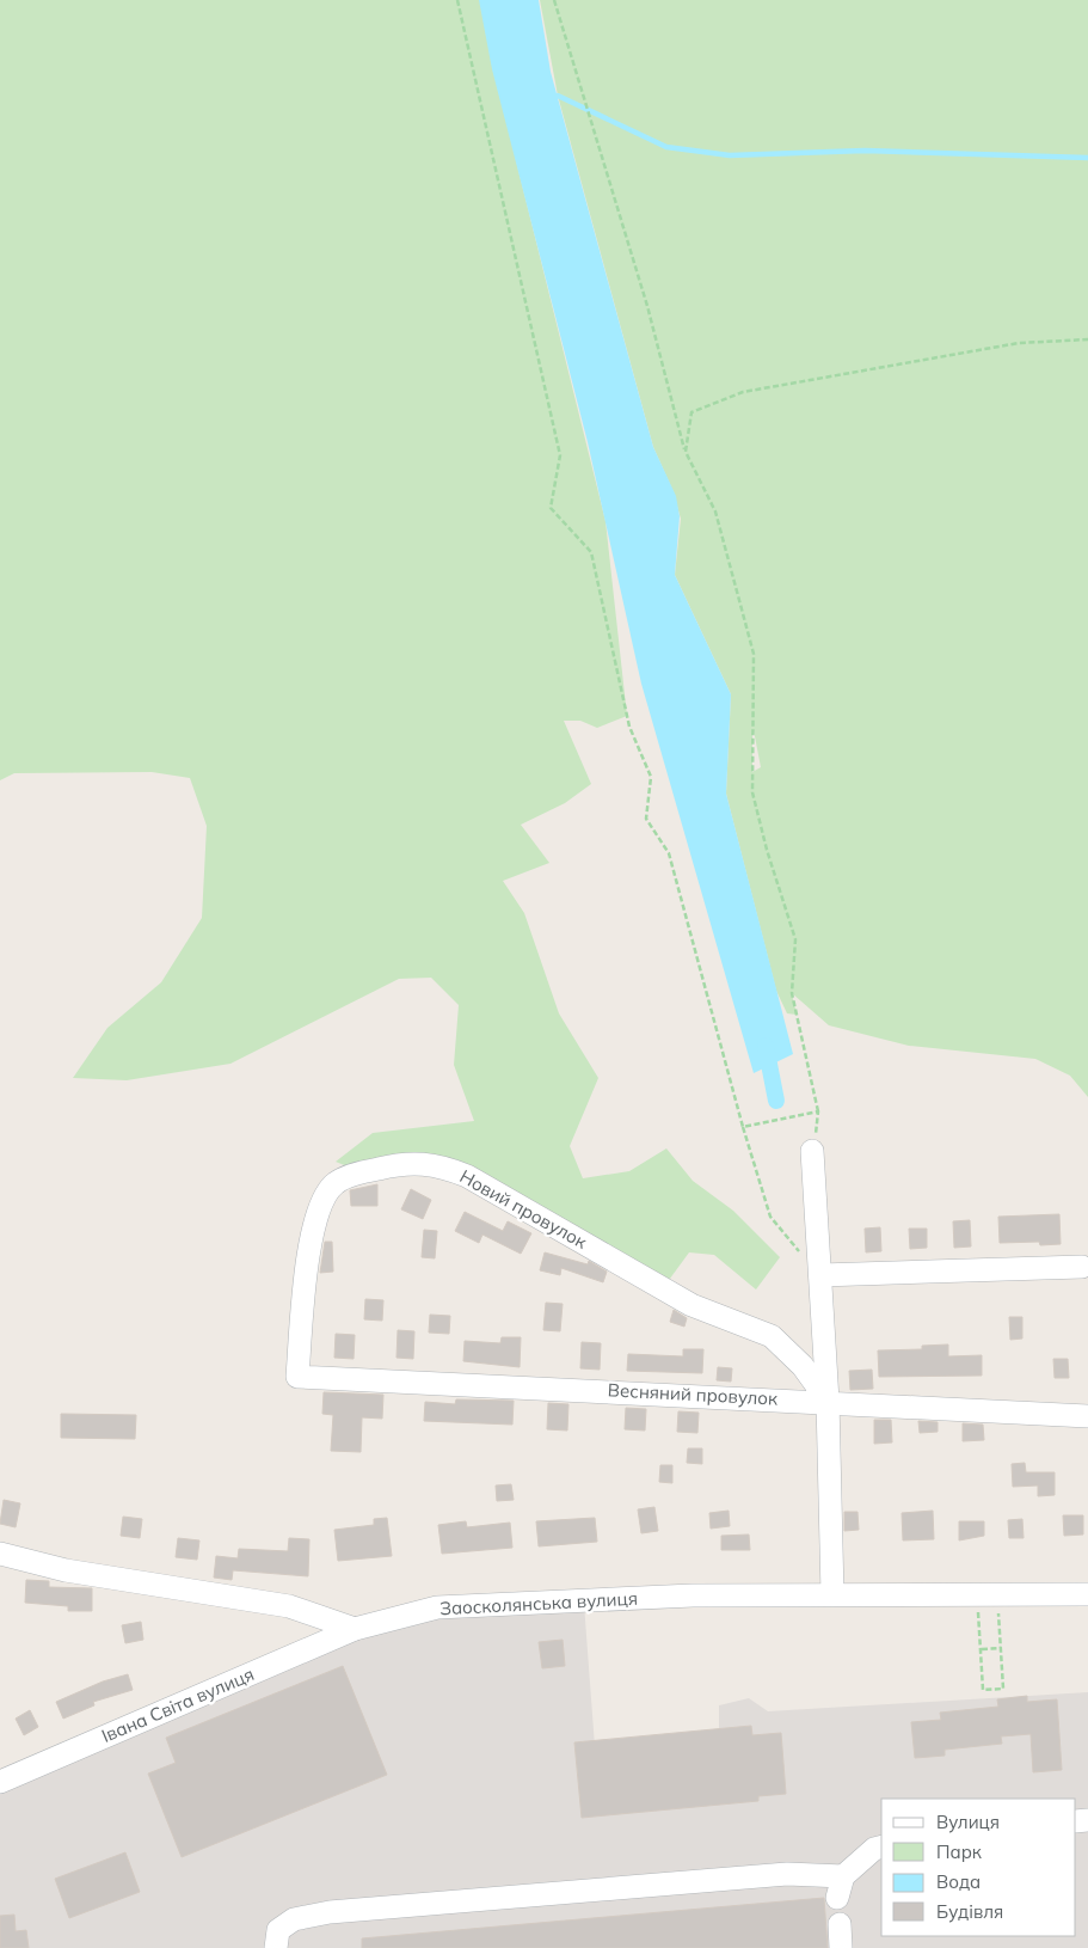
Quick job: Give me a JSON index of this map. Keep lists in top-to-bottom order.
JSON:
{
  "streets": {
    "street": [
      "Новий провулок",
      "Весняний провулок",
      "Заосколянська вулиця",
      "Івана Світа вулиця"
    ]
  },
  "crossings": [
    ["Новий провулок", "Весняний провулок"],
    ["Заосколянська вулиця", "Івана Світа вулиця"]
  ],
  "legend": [
    "Вулиця",
    "Парк",
    "Вода",
    "Будівля"
  ]
}
